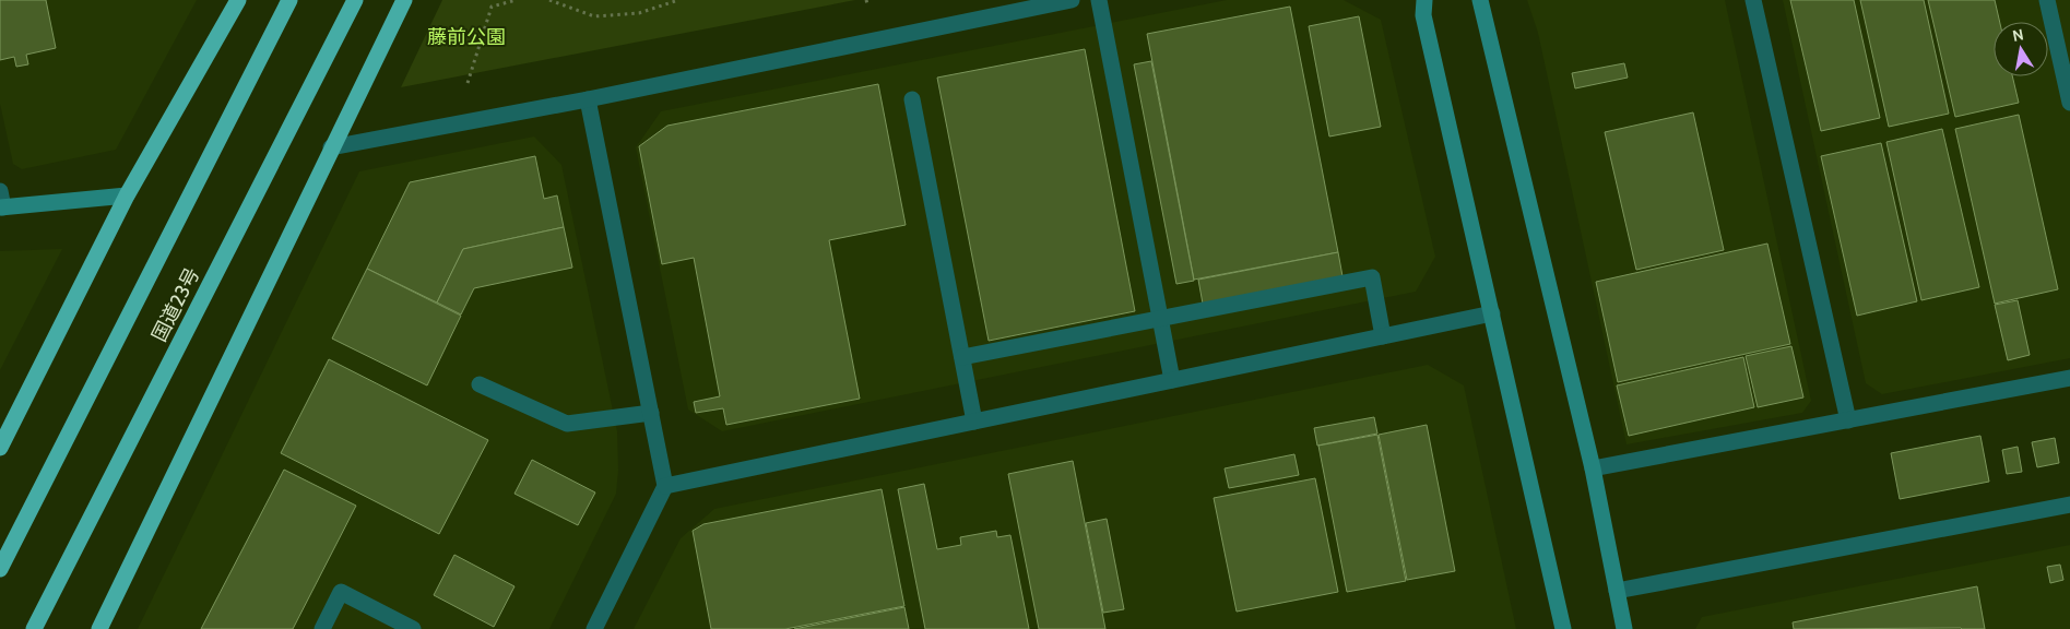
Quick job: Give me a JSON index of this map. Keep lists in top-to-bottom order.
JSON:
{
  "streets": {
    "highway": ["国道23号"]
  },
  "parks": ["藤前公園"],
  "north": "top"
}
